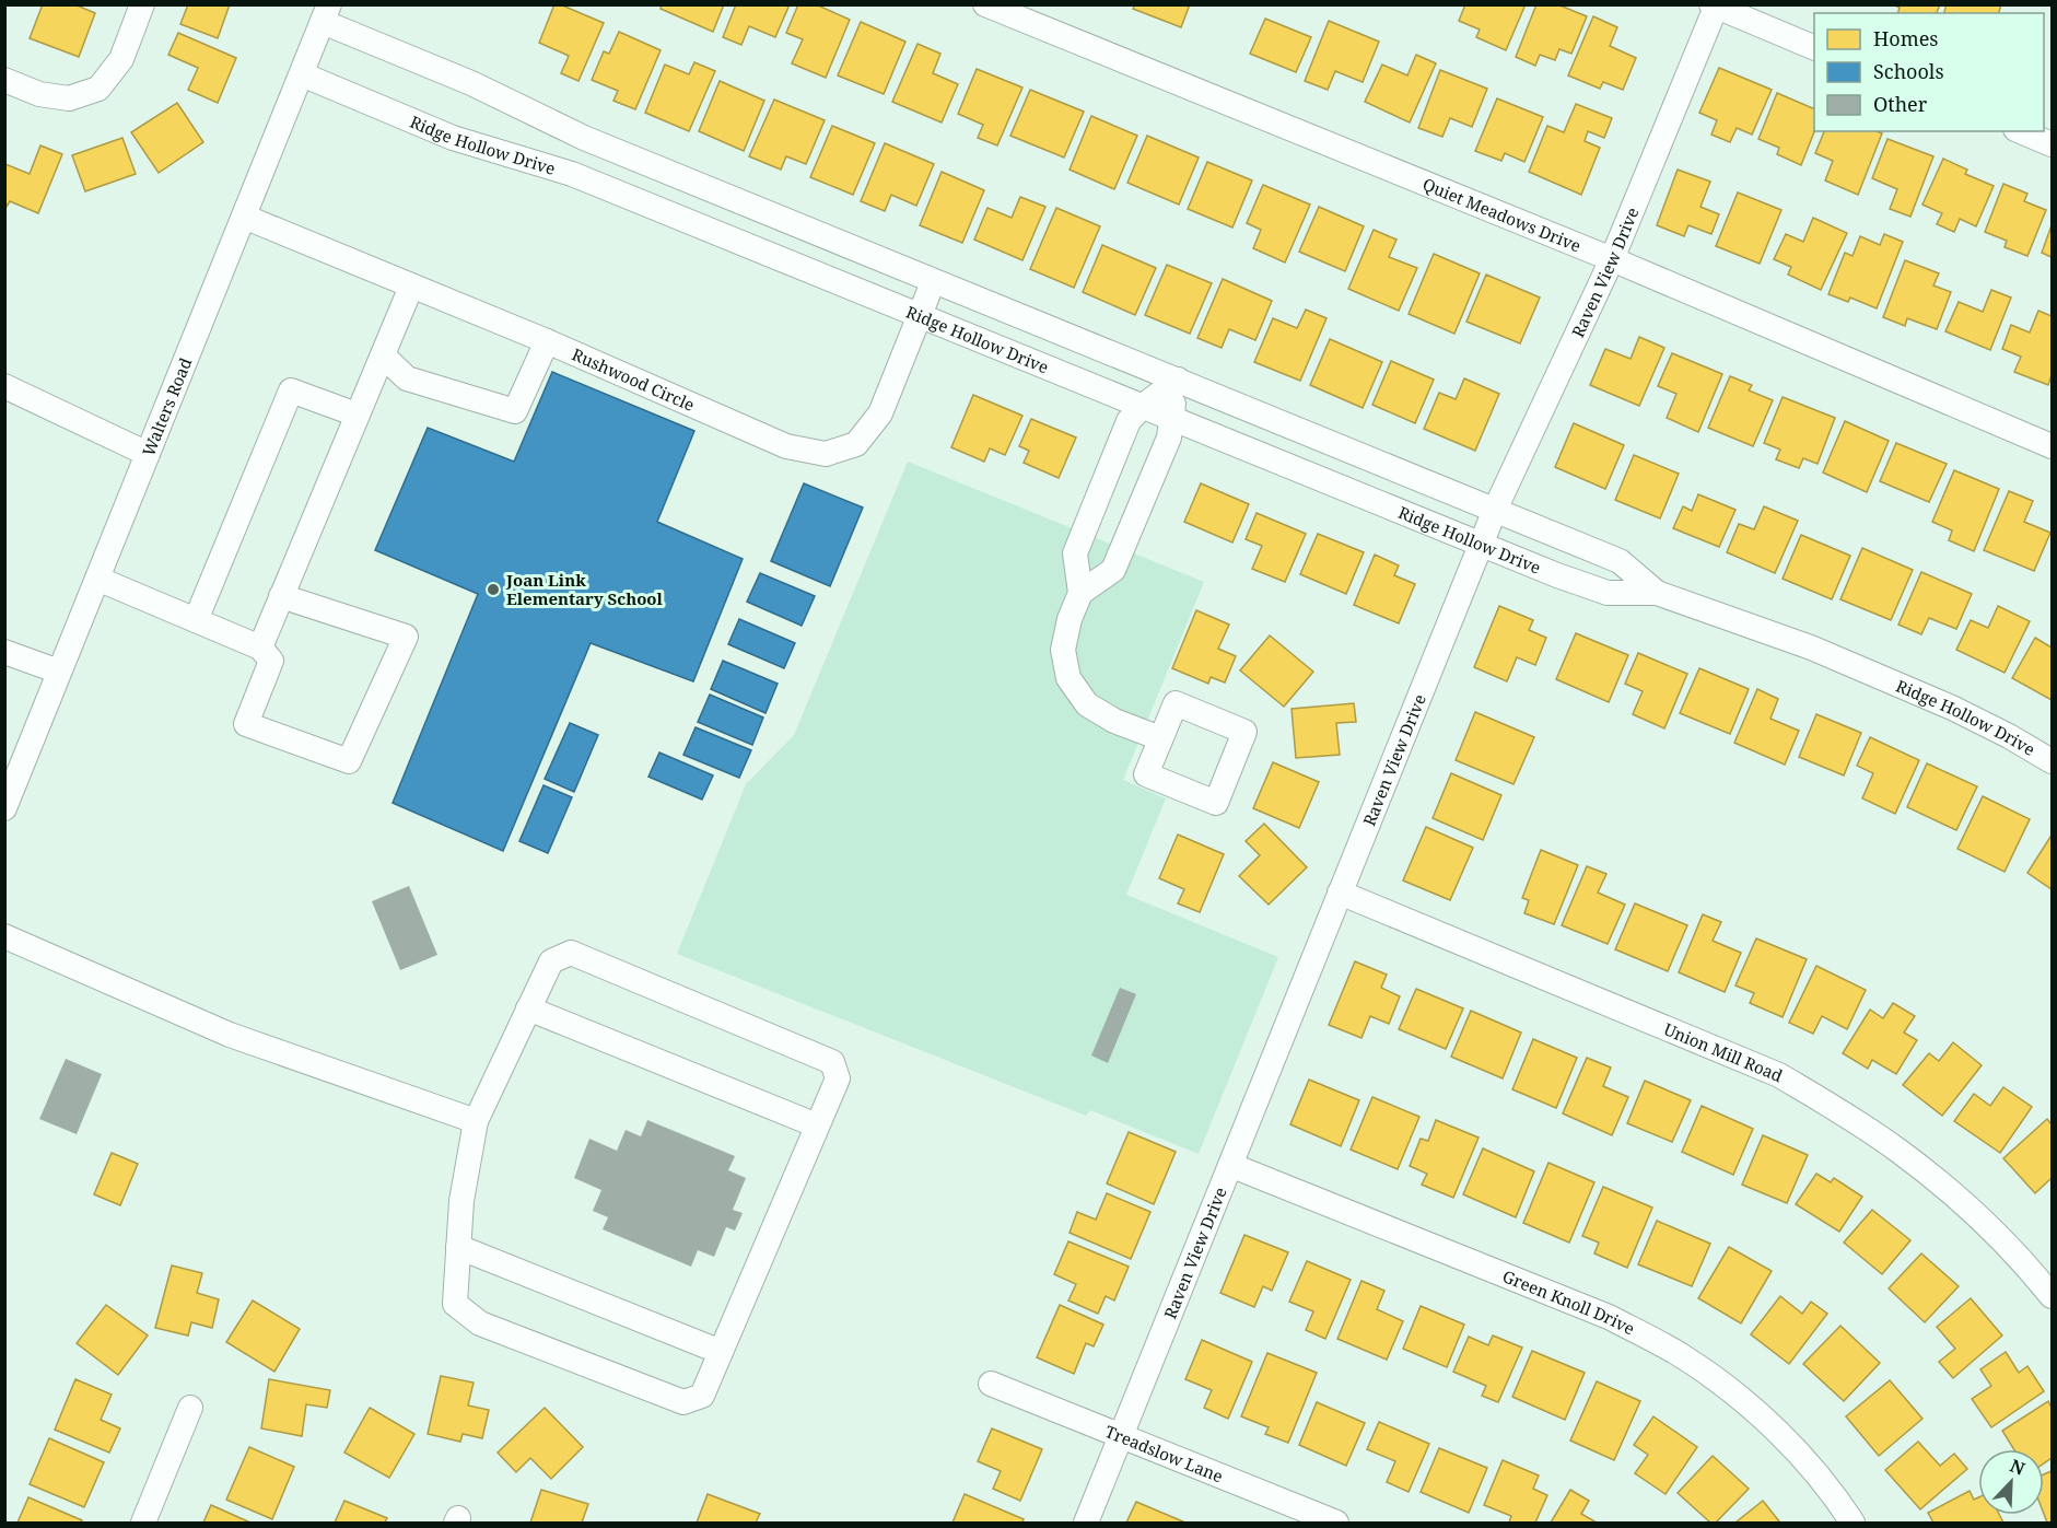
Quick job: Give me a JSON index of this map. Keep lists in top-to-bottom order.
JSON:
{
  "streets": {
    "street": [
      "Ridge Hollow Drive",
      "Quiet Meadows Drive",
      "Raven View Drive",
      "Rushwood Circle",
      "Walters Road",
      "Union Mill Road",
      "Green Knoll Drive",
      "Treadslow Lane"
    ]
  },
  "crossings": [
    ["Ridge Hollow Drive", "Raven View Drive"],
    ["Ridge Hollow Drive", "Rushwood Circle"],
    ["Ridge Hollow Drive", "Walters Road"],
    ["Quiet Meadows Drive", "Raven View Drive"],
    ["Raven View Drive", "Union Mill Road"],
    ["Raven View Drive", "Green Knoll Drive"],
    ["Raven View Drive", "Treadslow Lane"],
    ["Rushwood Circle", "Walters Road"]
  ],
  "places": ["Joan Link Elementary School"],
  "legend": ["Homes", "Schools", "Other"],
  "north": "top right"
}
